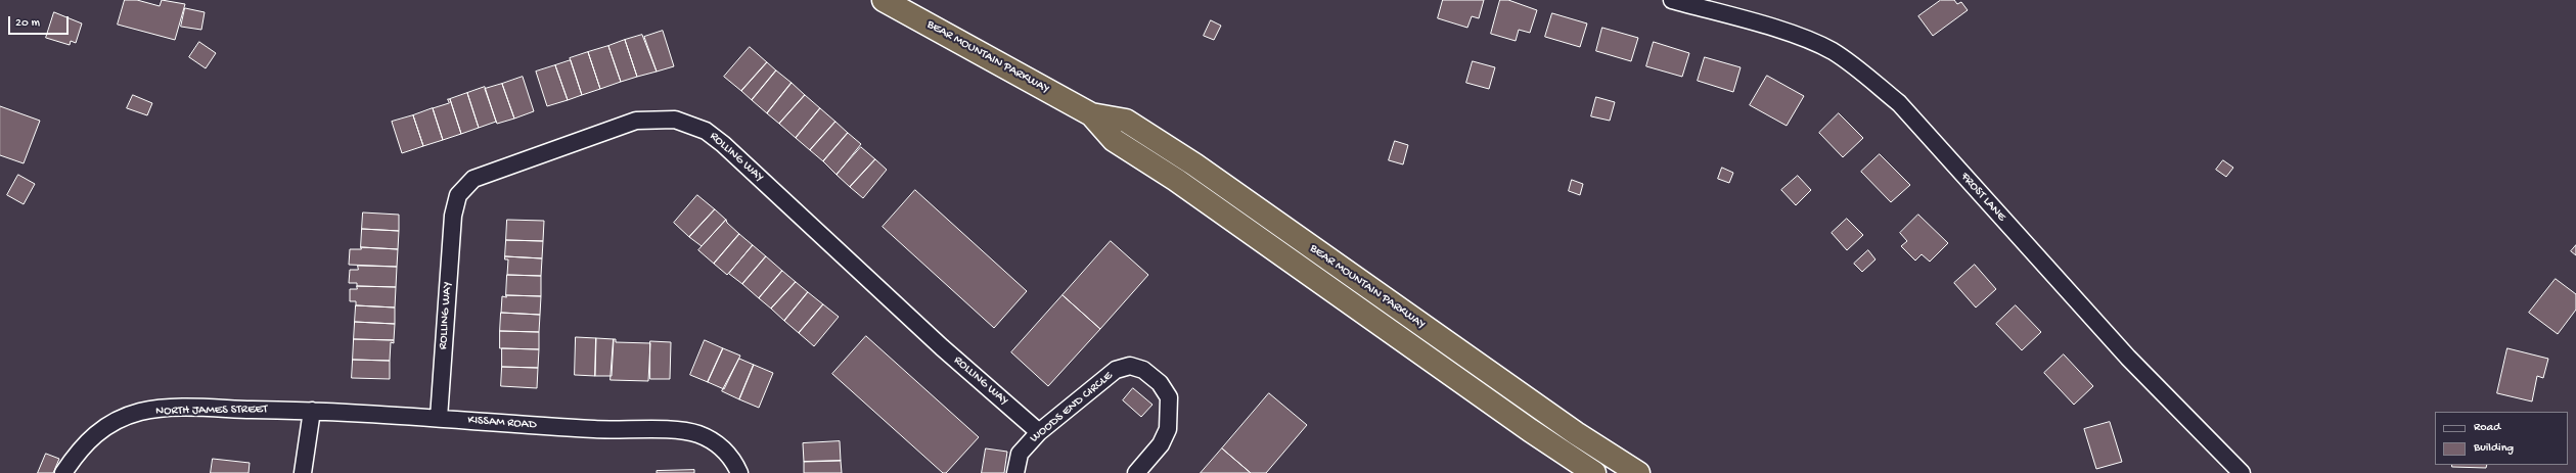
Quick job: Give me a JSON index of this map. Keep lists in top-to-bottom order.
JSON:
{
  "streets": {
    "highway": ["BEAR MOUNTAIN PARKWAY"],
    "street": [
      "ROLLING WAY",
      "FROST LANE",
      "WOODS END CIRCLE",
      "NORTH JAMES STREET",
      "KISSAM ROAD"
    ]
  },
  "crossings": [
    ["ROLLING WAY", "WOODS END CIRCLE"],
    ["ROLLING WAY", "KISSAM ROAD"],
    ["NORTH JAMES STREET", "KISSAM ROAD"]
  ],
  "legend": ["Road", "Building"],
  "scale_bar": "20 m"
}
